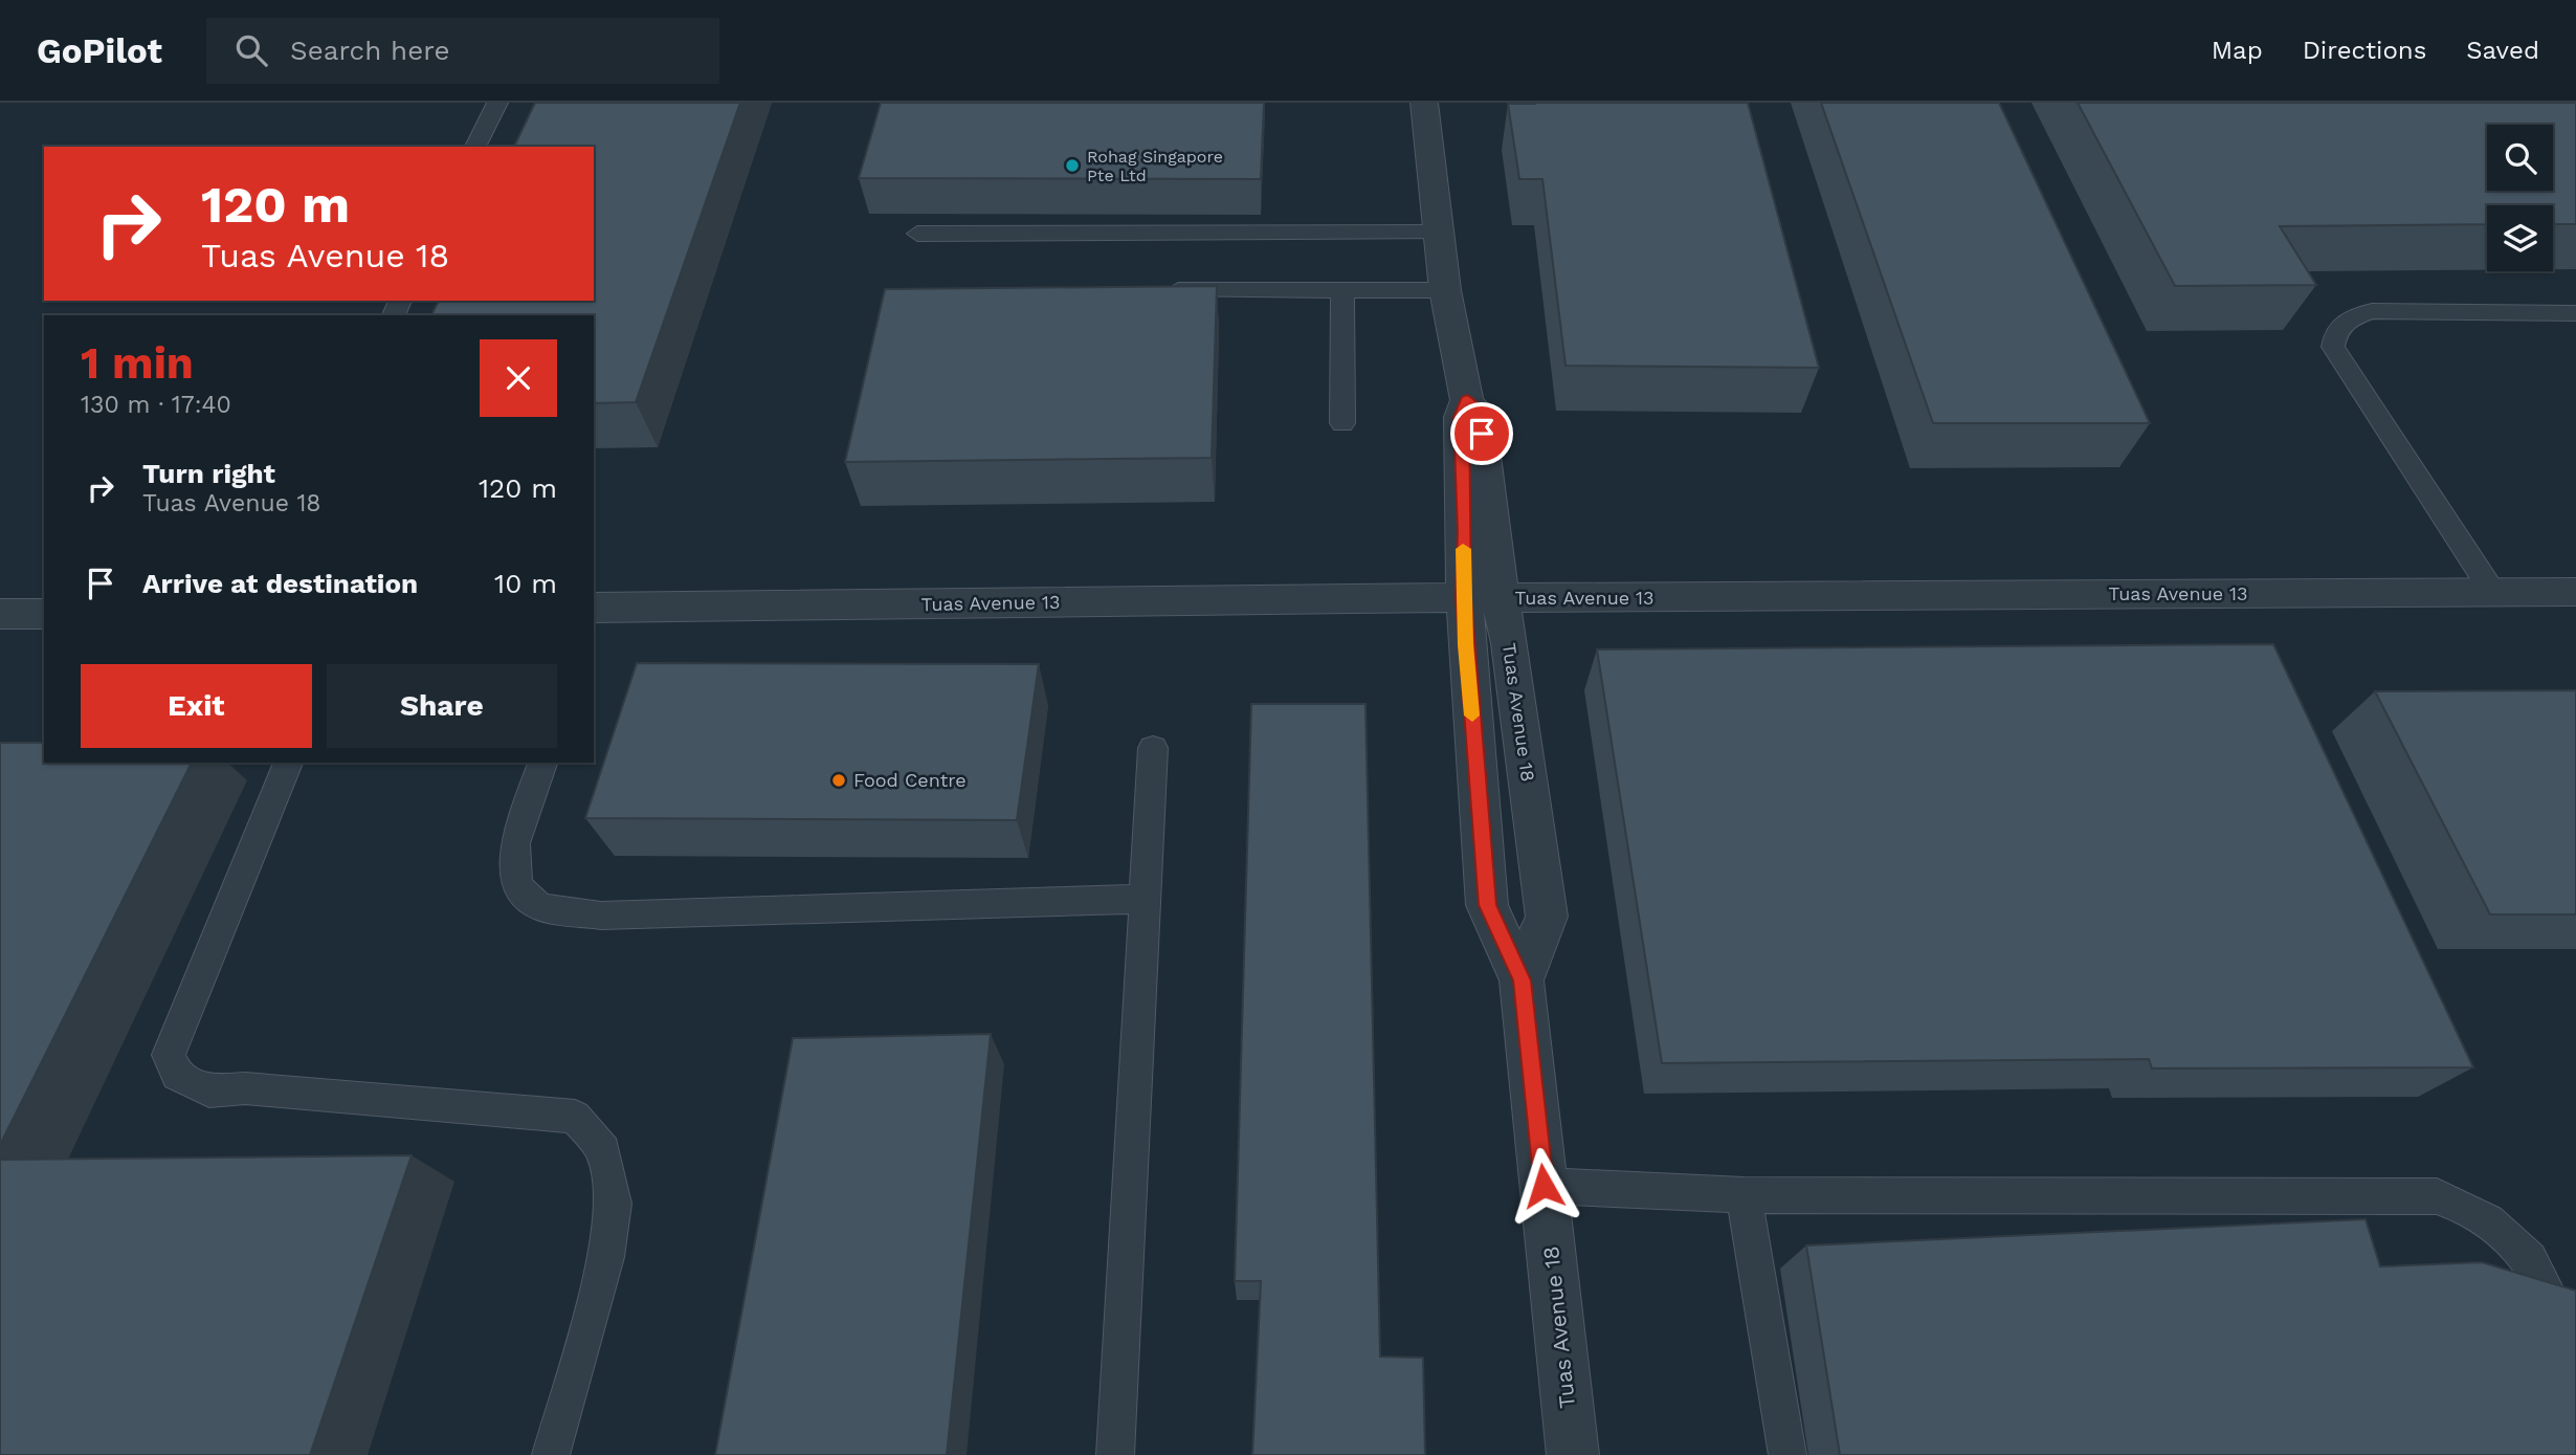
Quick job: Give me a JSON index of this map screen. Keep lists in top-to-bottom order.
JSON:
{
  "streets": {
    "street": ["Tuas Avenue 13", "Tuas Avenue 18"]
  },
  "crossings": [
    ["Tuas Avenue 13", "Tuas Avenue 18"]
  ],
  "places": ["Rohag Singapore Pte Ltd", "Food Centre"],
  "page": {
    "header": "GoPilot",
    "search": "Search here",
    "nav": ["Map", "Directions", "Saved"],
    "turn": ["120 m", "Tuas Avenue 18"],
    "heading": ["1 min", "130 m · 17:40"],
    "list": [
      {
        "name": "Turn right",
        "note": "Tuas Avenue 18",
        "value": "120 m"
      },
      {
        "name": "Arrive at destination",
        "value": "10 m"
      }
    ],
    "buttons": ["Exit", "Share"]
  }
}
